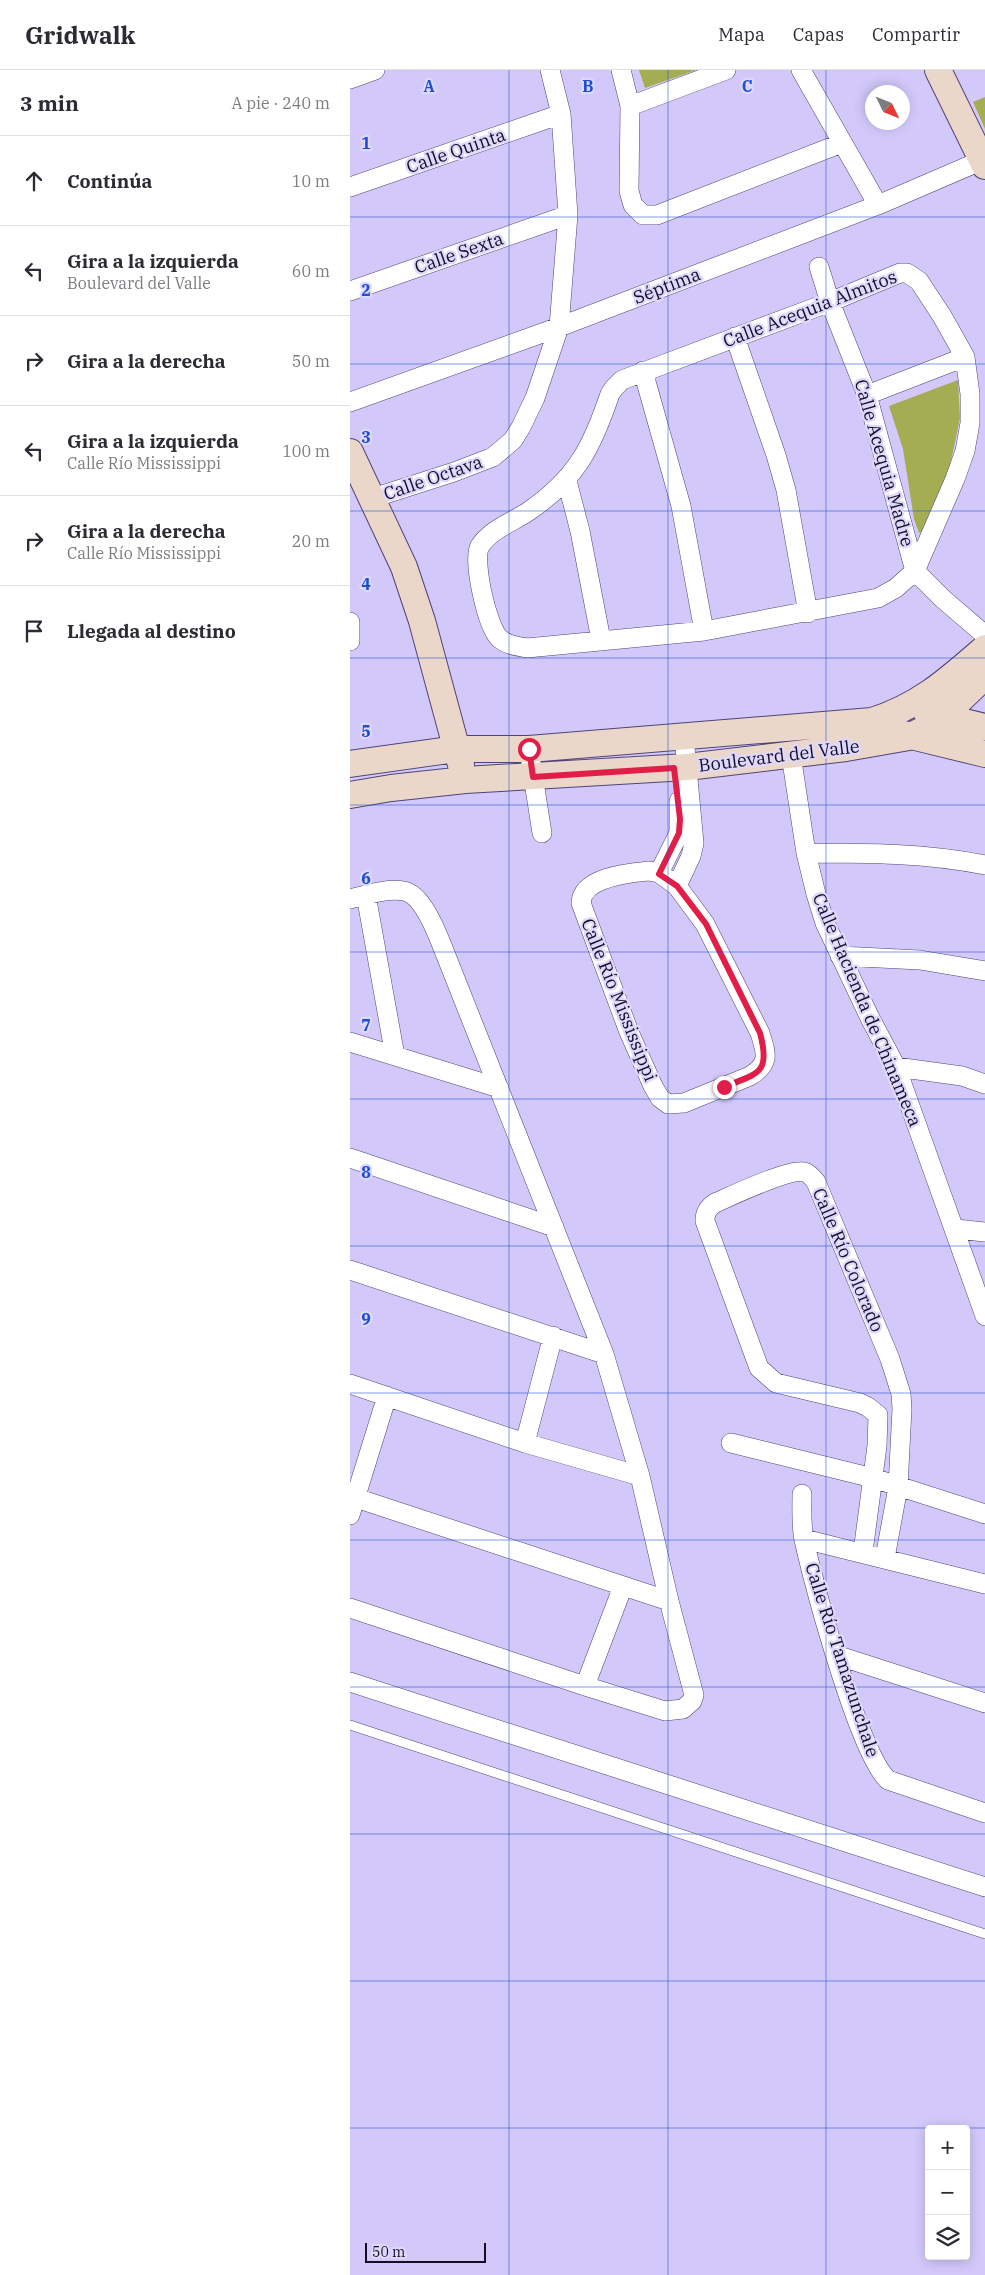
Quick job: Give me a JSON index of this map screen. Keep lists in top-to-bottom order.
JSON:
{
  "streets": {
    "street": [
      "Calle Quinta",
      "Calle Sexta",
      "Séptima",
      "Calle Acequia Almitos",
      "Calle Acequia Madre",
      "Calle Octava",
      "Boulevard del Valle",
      "Calle Río Mississippi",
      "Calle Hacienda de Chinameca",
      "Calle Río Colorado",
      "Calle Río Tamazunchale"
    ]
  },
  "crossings": [
    ["Calle Quinta", "Calle Octava"],
    ["Calle Sexta", "Calle Octava"],
    ["Séptima", "Calle Octava"],
    ["Calle Acequia Almitos", "Calle Acequia Madre"],
    ["Boulevard del Valle", "Calle Hacienda de Chinameca"]
  ],
  "scale_bar": "50 m",
  "north": "bottom right",
  "page": {
    "header": "Gridwalk",
    "nav": ["Mapa", "Capas", "Compartir"],
    "heading": ["3 min", "A pie · 240 m"],
    "list": [
      ["Continúa", "10 m"],
      ["Gira a la izquierda", "Boulevard del Valle", "60 m"],
      ["Gira a la derecha", "50 m"],
      ["Gira a la izquierda", "Calle Río Mississippi", "100 m"],
      ["Gira a la derecha", "Calle Río Mississippi", "20 m"],
      "Llegada al destino"
    ],
    "map_buttons": ["+", "−"],
    "scale": "50 m"
  },
  "grid": {
    "columns": ["A", "B", "C"],
    "rows": [
      "1",
      "2",
      "3",
      "4",
      "5",
      "6",
      "7",
      "8",
      "9"
    ]
  }
}
